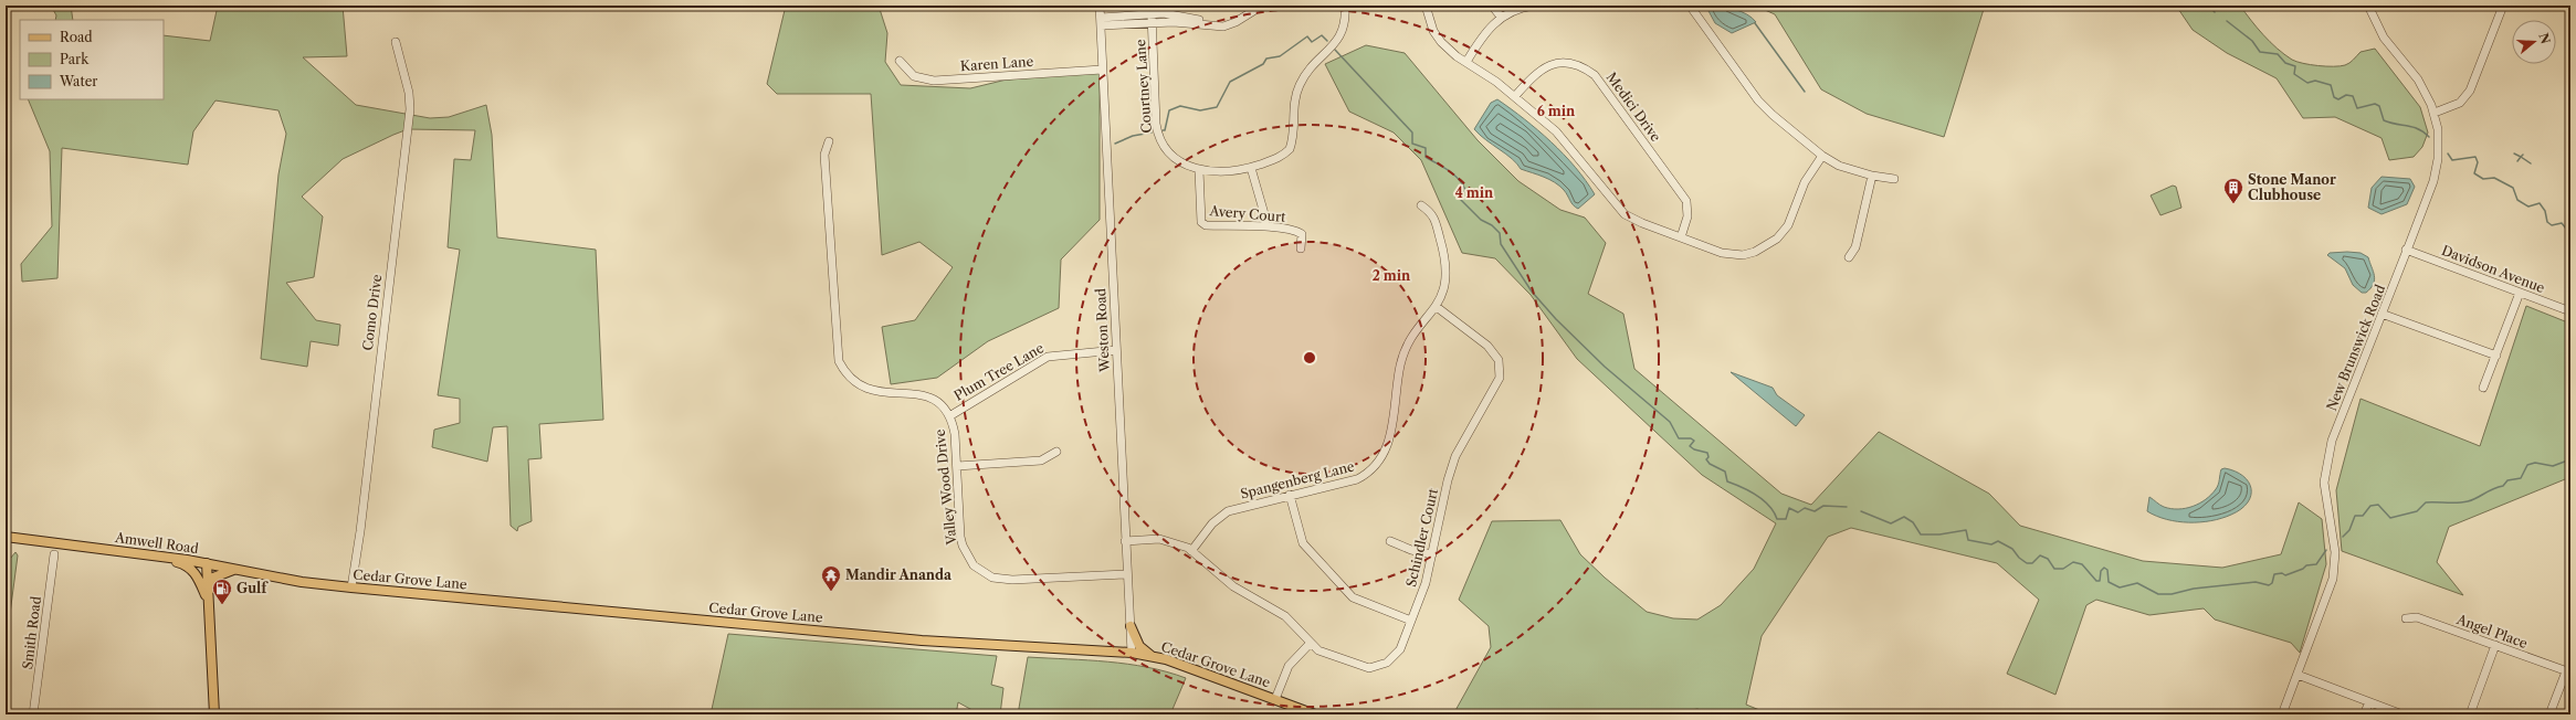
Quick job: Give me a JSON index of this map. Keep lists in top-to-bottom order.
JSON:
{
  "streets": {
    "main road": ["Amwell Road", "Cedar Grove Lane"],
    "street": [
      "Karen Lane",
      "Courtney Lane",
      "Medici Drive",
      "Avery Court",
      "Davidson Avenue",
      "Como Drive",
      "Weston Road",
      "New Brunswick Road",
      "Plum Tree Lane",
      "Spangenberg Lane",
      "Valley Wood Drive",
      "Schindler Court",
      "Angel Place",
      "Smith Road"
    ]
  },
  "crossings": [
    ["Karen Lane", "Weston Road"],
    ["Courtney Lane", "Avery Court"],
    ["Davidson Avenue", "New Brunswick Road"],
    ["Como Drive", "Cedar Grove Lane"],
    ["Weston Road", "Plum Tree Lane"],
    ["Weston Road", "Valley Wood Drive"],
    ["Weston Road", "Schindler Court"],
    ["Weston Road", "Cedar Grove Lane"],
    ["Plum Tree Lane", "Valley Wood Drive"],
    ["Spangenberg Lane", "Schindler Court"],
    ["Amwell Road", "Cedar Grove Lane"]
  ],
  "places": {
    "building": ["Stone Manor Clubhouse"],
    "temple": ["Mandir Ananda"],
    "fuel station": ["Gulf"]
  },
  "legend": ["Road", "Park", "Water"],
  "north": "right",
  "rings": ["6 min", "4 min", "2 min"]
}
